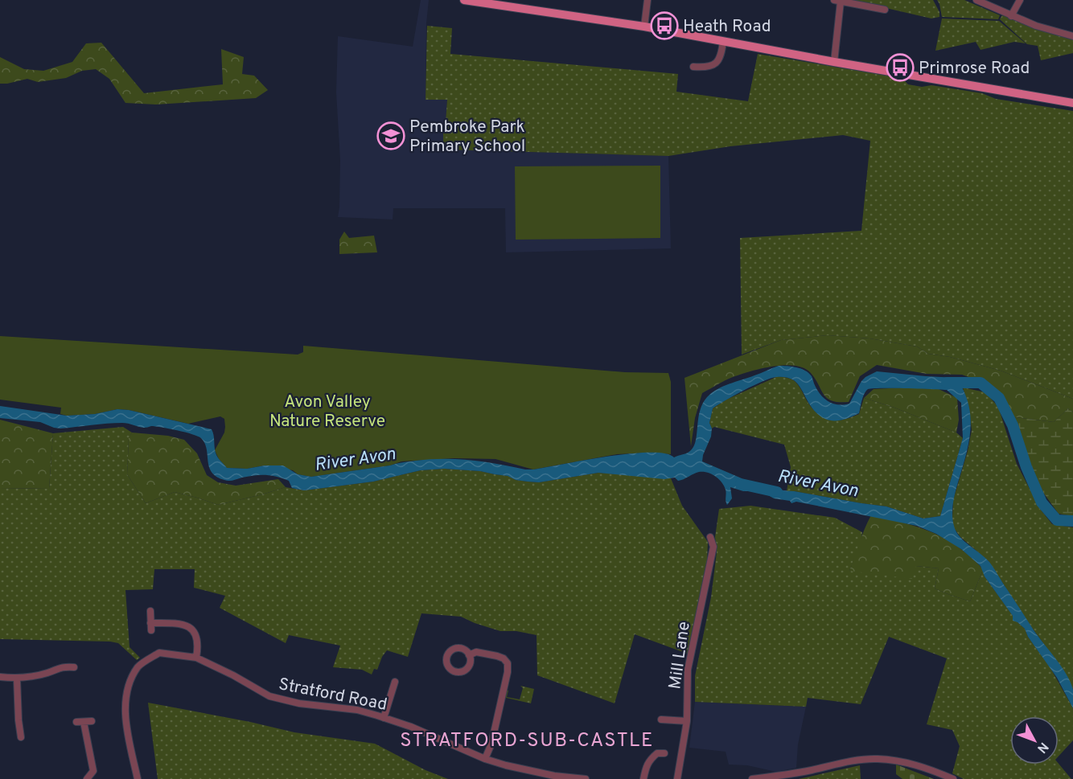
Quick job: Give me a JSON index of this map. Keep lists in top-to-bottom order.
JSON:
{
  "streets": {
    "street": ["Mill Lane", "Stratford Road"]
  },
  "districts": ["STRATFORD-SUB-CASTLE"],
  "water": ["River Avon"],
  "parks": ["Avon Valley Nature Reserve"],
  "places": {
    "bus stop": ["Heath Road", "Primrose Road"],
    "school or university": ["Pembroke Park Primary School"]
  },
  "north": "bottom right"
}
